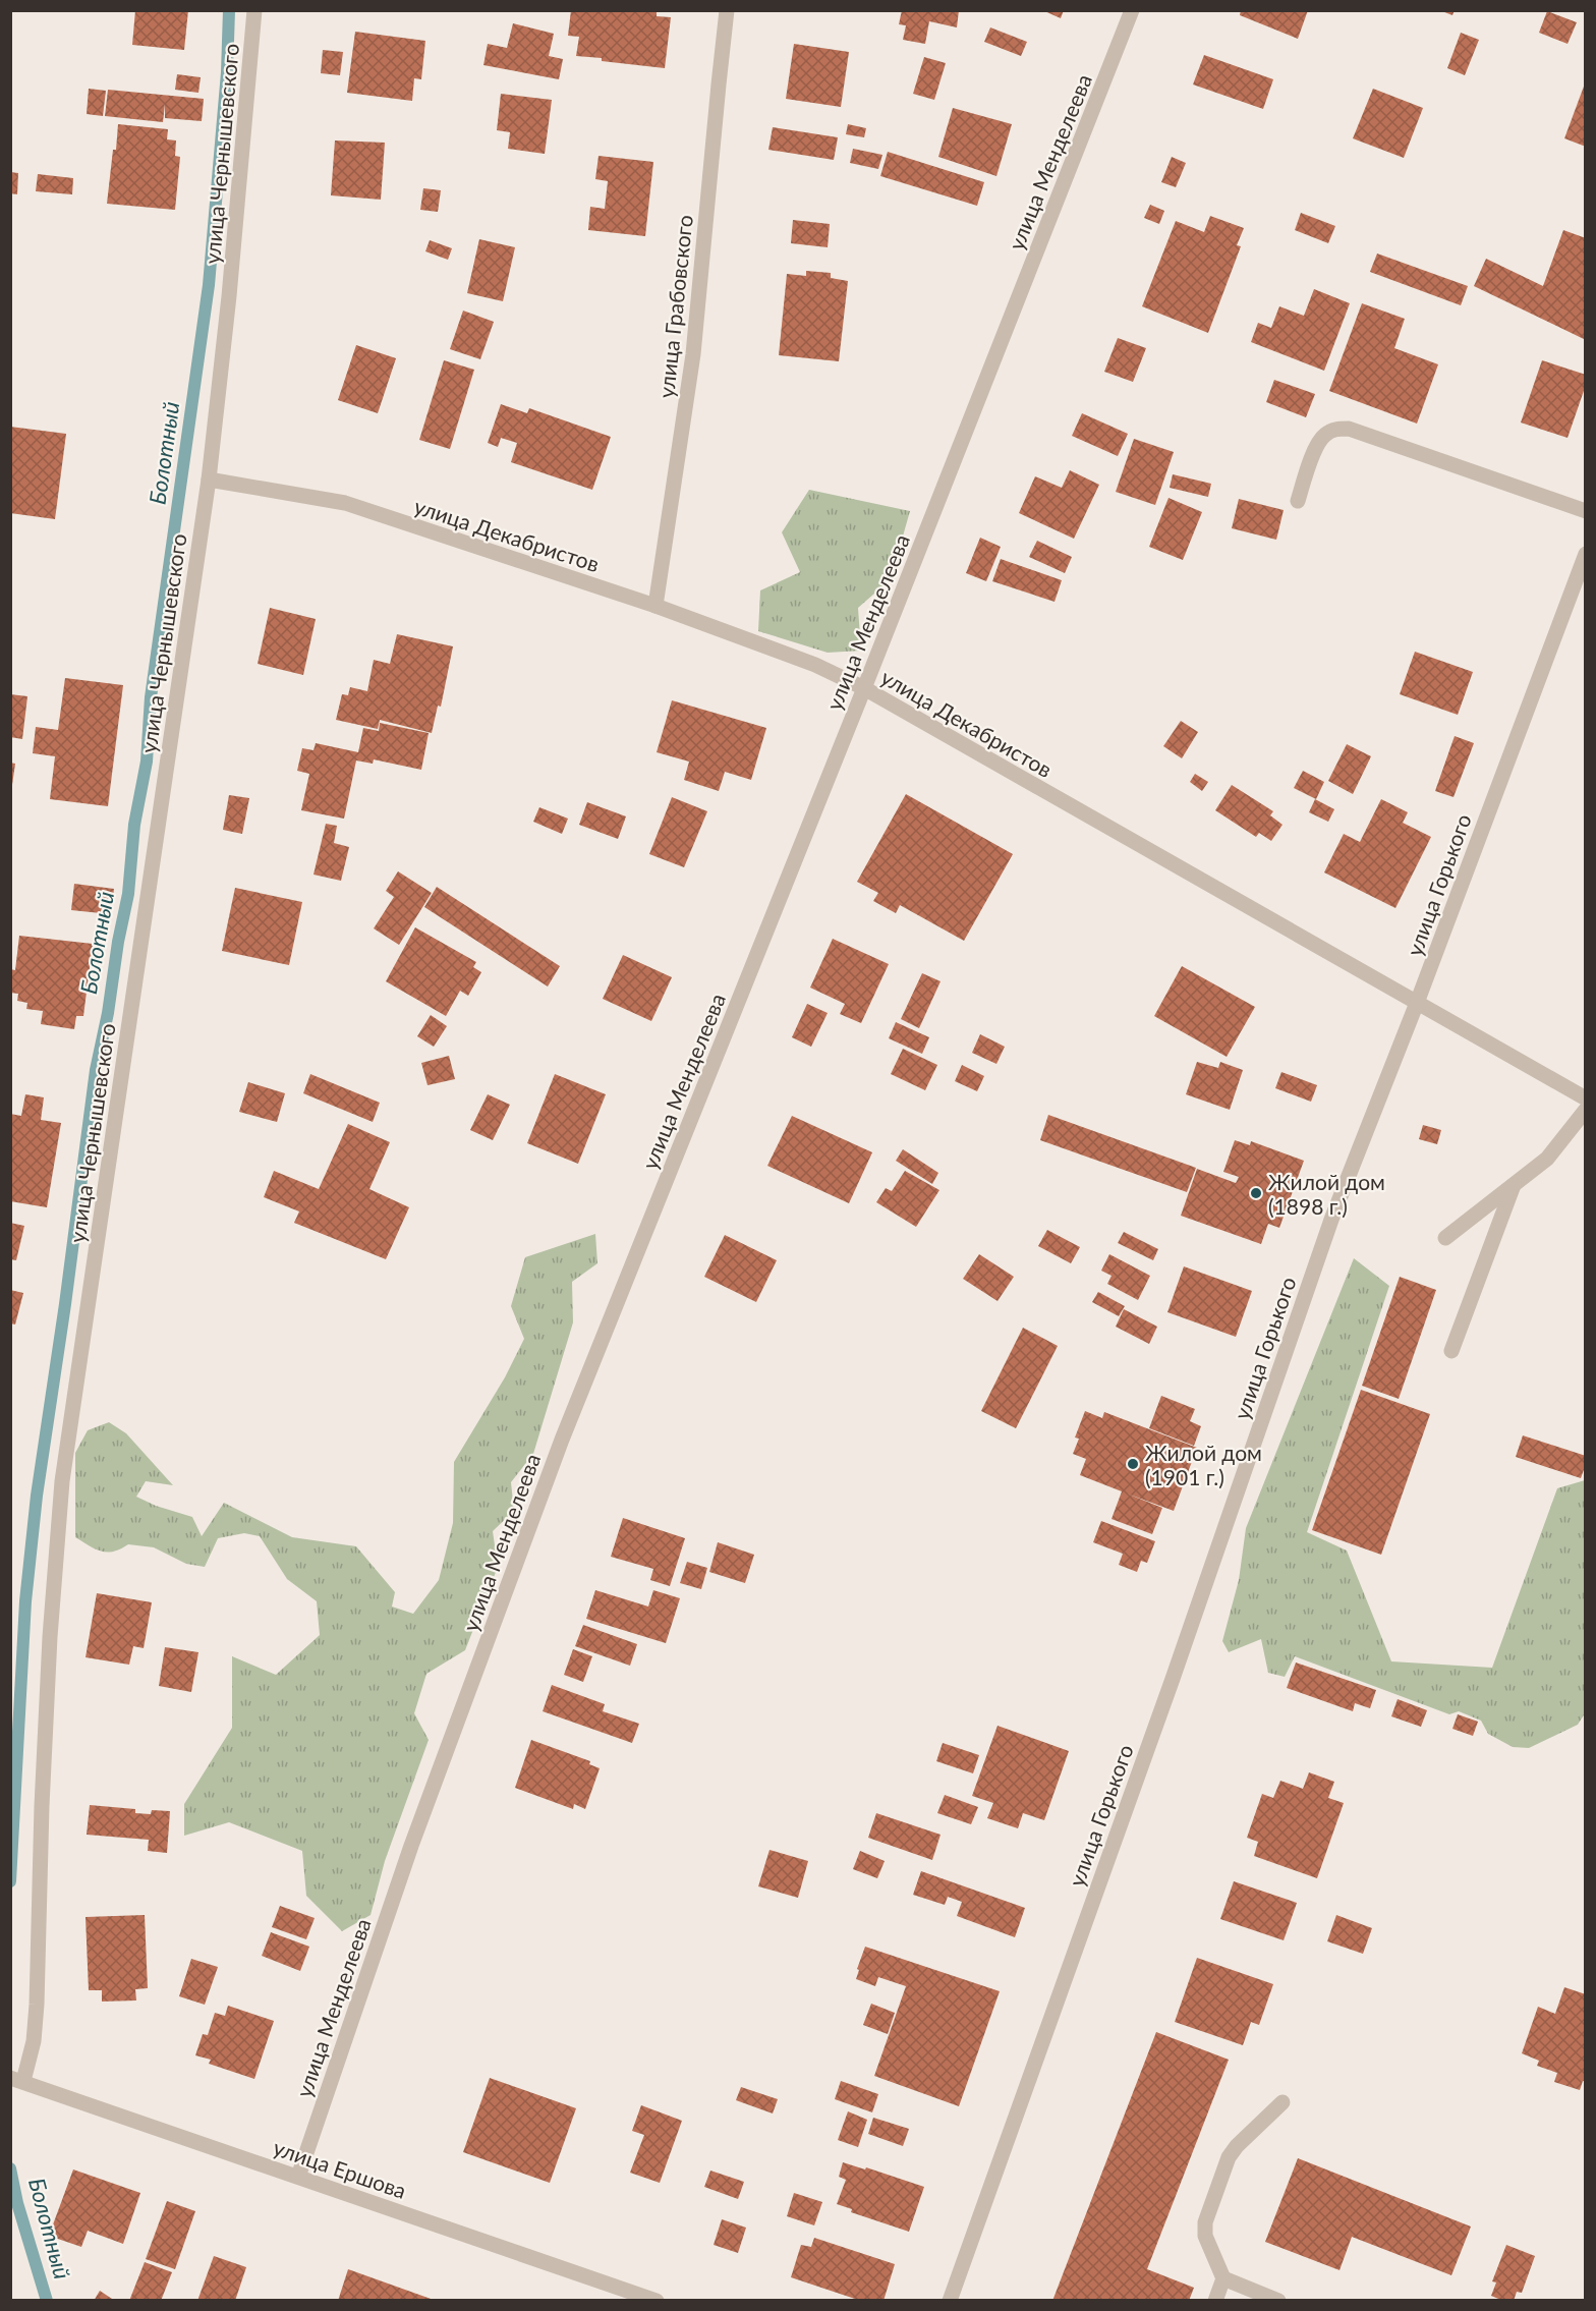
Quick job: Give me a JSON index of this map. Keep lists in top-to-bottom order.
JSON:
{
  "streets": {
    "street": [
      "улица Чернышевского",
      "улица Менделеева",
      "улица Грабовского",
      "улица Декабристов",
      "улица Горького",
      "улица Ершова"
    ]
  },
  "crossings": [
    ["улица Чернышевского", "улица Декабристов"],
    ["улица Чернышевского", "улица Ершова"],
    ["улица Менделеева", "улица Декабристов"],
    ["улица Менделеева", "улица Ершова"],
    ["улица Грабовского", "улица Декабристов"],
    ["улица Декабристов", "улица Горького"]
  ],
  "water": ["Болотный"],
  "places": ["Жилой дом (1898 г.)", "Жилой дом (1901 г.)"]
}
